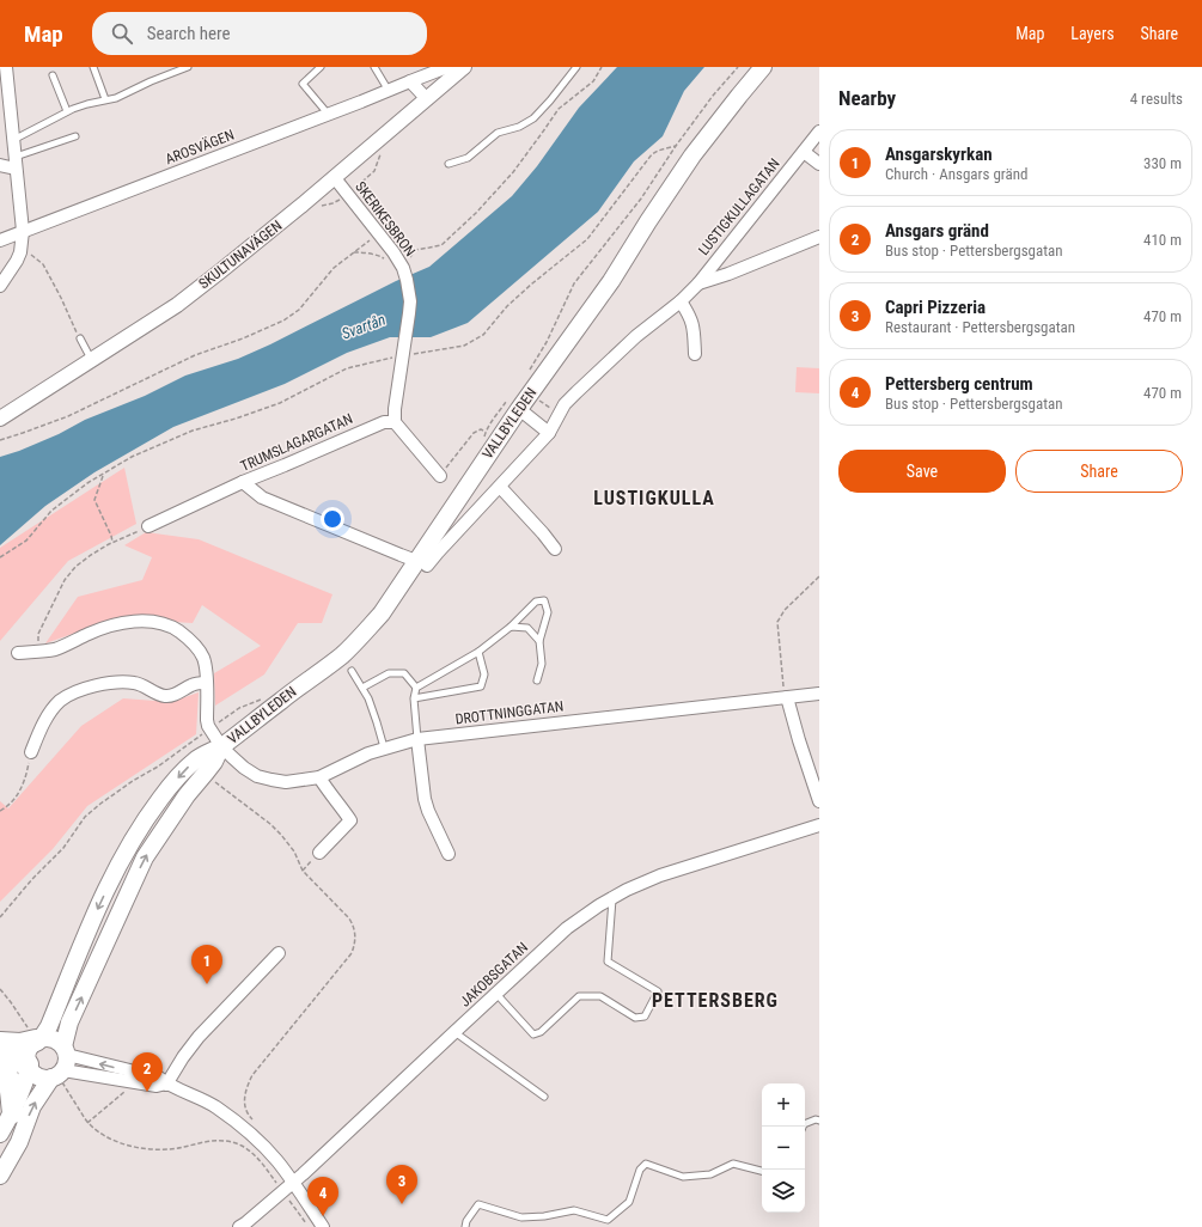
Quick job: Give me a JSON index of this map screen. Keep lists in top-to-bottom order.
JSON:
{
  "streets": {
    "main road": ["VALLBYLEDEN"],
    "street": [
      "AROSVÄGEN",
      "LUSTIGKULLAGATAN",
      "SKERIKESBRON",
      "SKULTUNAVÄGEN",
      "TRUMSLAGARGATAN",
      "DROTTNINGGATAN",
      "JAKOBSGATAN"
    ]
  },
  "crossings": [
    ["LUSTIGKULLAGATAN", "VALLBYLEDEN"],
    ["SKERIKESBRON", "SKULTUNAVÄGEN"],
    ["SKERIKESBRON", "TRUMSLAGARGATAN"],
    ["VALLBYLEDEN", "DROTTNINGGATAN"]
  ],
  "districts": ["LUSTIGKULLA", "PETTERSBERG"],
  "water": ["Svartån"],
  "page": {
    "header": "Map",
    "search": "Search here",
    "nav": ["Map", "Layers", "Share"],
    "heading": ["Nearby", "4 results"],
    "list": [
      {
        "mark": "1",
        "name": "Ansgarskyrkan",
        "note": "Church · Ansgars gränd",
        "value": "330 m"
      },
      {
        "mark": "2",
        "name": "Ansgars gränd",
        "note": "Bus stop · Pettersbergsgatan",
        "value": "410 m"
      },
      {
        "mark": "3",
        "name": "Capri Pizzeria",
        "note": "Restaurant · Pettersbergsgatan",
        "value": "470 m"
      },
      {
        "mark": "4",
        "name": "Pettersberg centrum",
        "note": "Bus stop · Pettersbergsgatan",
        "value": "470 m"
      }
    ],
    "buttons": ["Save", "Share"],
    "pins": [
      "1",
      "2",
      "3",
      "4"
    ],
    "map_buttons": ["+", "−"]
  }
}
